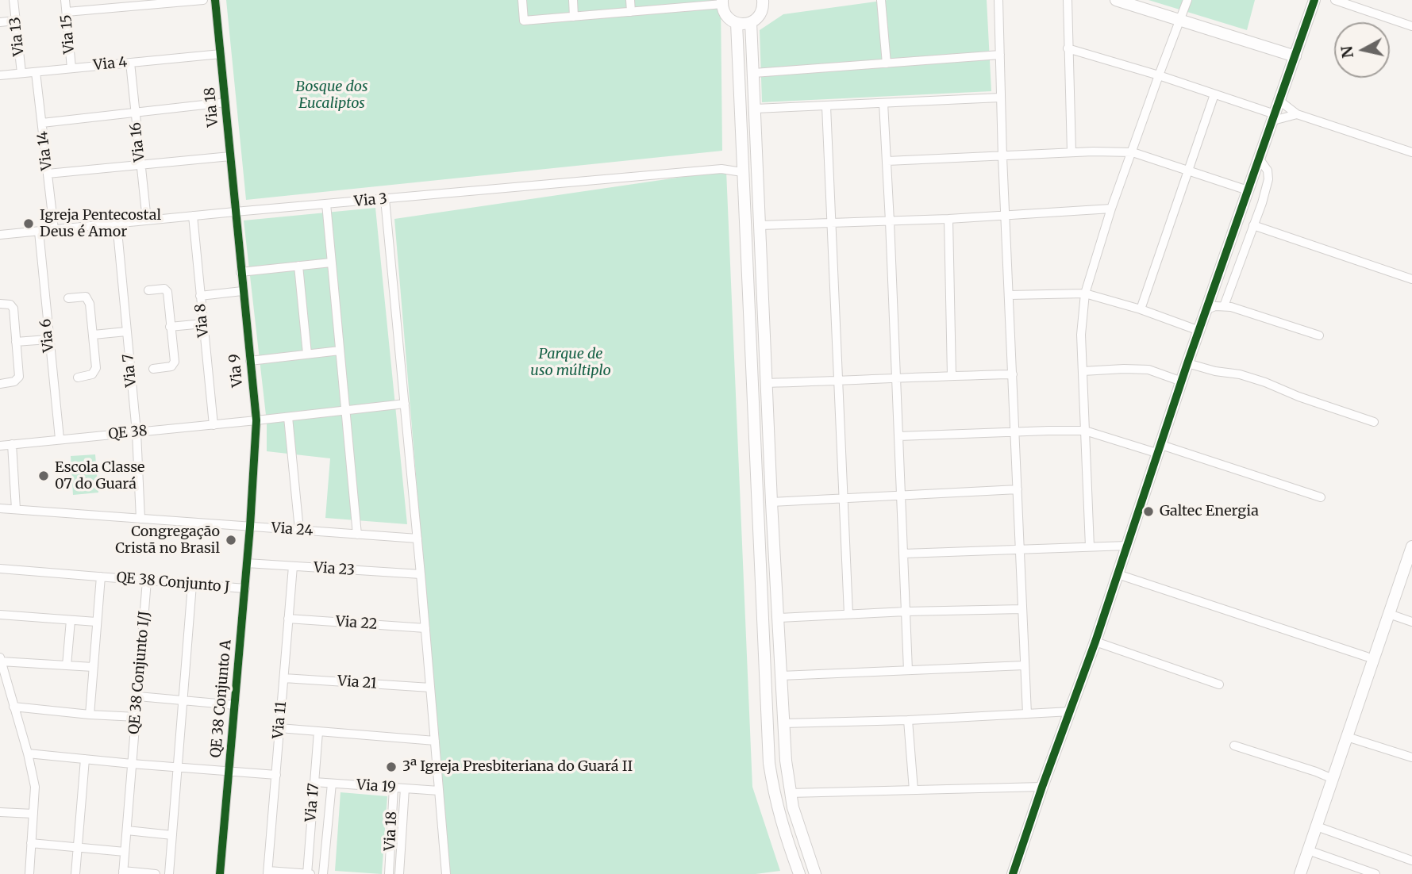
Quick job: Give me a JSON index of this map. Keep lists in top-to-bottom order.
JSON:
{
  "streets": {
    "street": [
      "Via 15",
      "Via 13",
      "Via 4",
      "Via 18",
      "Via 16",
      "Via 14",
      "Via 3",
      "Via 8",
      "Via 6",
      "Via 7",
      "Via 9",
      "QE 38",
      "Via 24",
      "Via 23",
      "QE 38 Conjunto J",
      "Via 22",
      "QE 38 Conjunto I/J",
      "Via 21",
      "QE 38 Conjunto A",
      "Via 11",
      "Via 19",
      "Via 17"
    ]
  },
  "crossings": [
    ["Via 15", "Via 4"],
    ["Via 13", "Via 4"],
    ["Via 4", "Via 18"],
    ["Via 4", "Via 16"],
    ["Via 4", "Via 14"],
    ["Via 18", "Via 3"],
    ["Via 18", "Via 9"],
    ["Via 18", "Via 19"],
    ["Via 16", "Via 3"],
    ["Via 14", "Via 3"],
    ["Via 3", "Via 8"],
    ["Via 3", "Via 6"],
    ["Via 3", "Via 7"],
    ["Via 3", "Via 9"],
    ["Via 8", "QE 38"],
    ["Via 6", "QE 38"],
    ["Via 7", "QE 38"],
    ["Via 7", "Via 24"],
    ["Via 9", "QE 38"],
    ["Via 9", "Via 24"],
    ["Via 9", "QE 38 Conjunto A"],
    ["Via 24", "QE 38 Conjunto A"],
    ["Via 23", "QE 38 Conjunto A"],
    ["Via 23", "Via 11"],
    ["QE 38 Conjunto J", "QE 38 Conjunto I/J"],
    ["QE 38 Conjunto J", "QE 38 Conjunto A"],
    ["Via 22", "Via 11"],
    ["Via 21", "Via 11"],
    ["Via 19", "Via 17"]
  ],
  "parks": ["Bosque dos Eucaliptos", "Parque de uso múltiplo"],
  "places": [
    "Igreja Pentecostal Deus é Amor",
    "Escola Classe 07 do Guará",
    "Galtec Energia",
    "Congregação Cristã no Brasil",
    "3ª Igreja Presbiteriana do Guará II"
  ],
  "north": "left"
}
